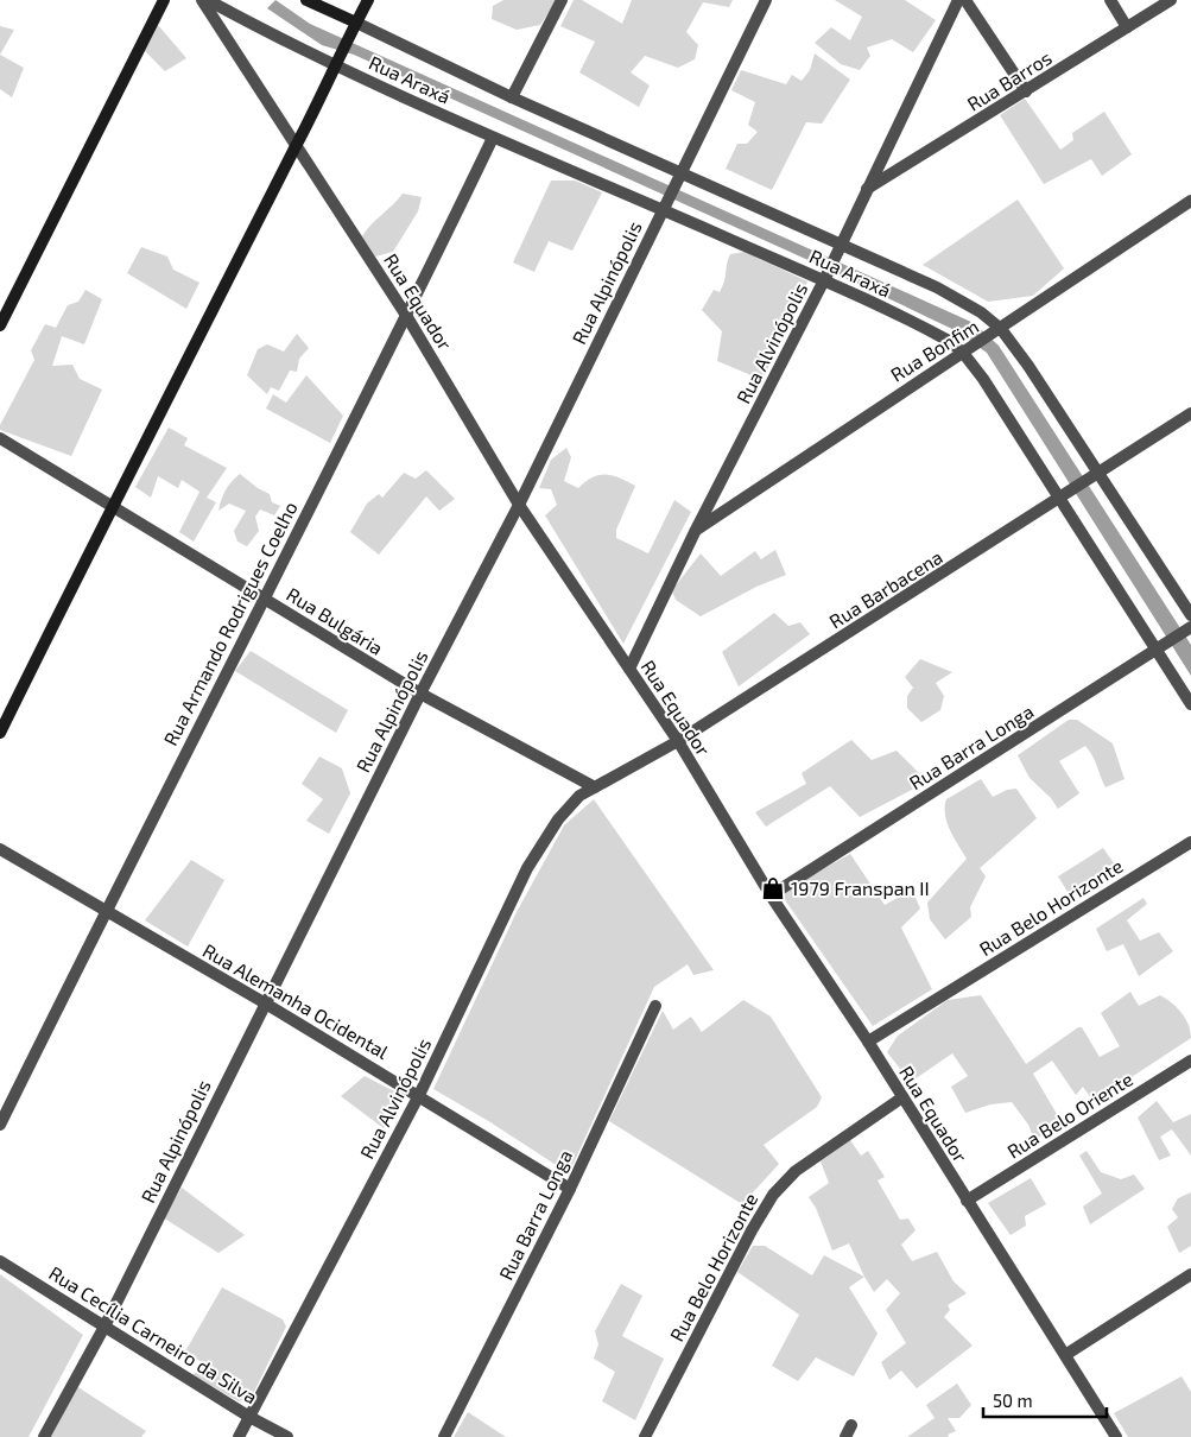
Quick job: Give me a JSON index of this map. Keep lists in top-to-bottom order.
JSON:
{
  "streets": {
    "street": [
      "Rua Araxá",
      "Rua Barros",
      "Rua Alpinópolis",
      "Rua Equador",
      "Rua Alvinópolis",
      "Rua Bonfim",
      "Rua Barbacena",
      "Rua Bulgária",
      "Rua Armando Rodrigues Coelho",
      "Rua Barra Longa",
      "Rua Belo Horizonte",
      "Rua Alemanha Ocidental",
      "Rua Belo Oriente",
      "Rua Cecília Carneiro da Silva"
    ]
  },
  "crossings": [
    ["Rua Araxá", "Rua Alpinópolis"],
    ["Rua Araxá", "Rua Alvinópolis"],
    ["Rua Araxá", "Rua Bonfim"],
    ["Rua Araxá", "Rua Barbacena"],
    ["Rua Araxá", "Rua Armando Rodrigues Coelho"],
    ["Rua Araxá", "Rua Barra Longa"],
    ["Rua Barros", "Rua Alvinópolis"],
    ["Rua Alpinópolis", "Rua Equador"],
    ["Rua Alpinópolis", "Rua Bulgária"],
    ["Rua Alpinópolis", "Rua Alemanha Ocidental"],
    ["Rua Alpinópolis", "Rua Cecília Carneiro da Silva"],
    ["Rua Equador", "Rua Alvinópolis"],
    ["Rua Equador", "Rua Barbacena"],
    ["Rua Equador", "Rua Armando Rodrigues Coelho"],
    ["Rua Equador", "Rua Barra Longa"],
    ["Rua Equador", "Rua Belo Horizonte"],
    ["Rua Equador", "Rua Belo Oriente"],
    ["Rua Alvinópolis", "Rua Bonfim"],
    ["Rua Alvinópolis", "Rua Barbacena"],
    ["Rua Alvinópolis", "Rua Bulgária"],
    ["Rua Alvinópolis", "Rua Alemanha Ocidental"],
    ["Rua Alvinópolis", "Rua Cecília Carneiro da Silva"],
    ["Rua Barbacena", "Rua Bulgária"],
    ["Rua Bulgária", "Rua Armando Rodrigues Coelho"],
    ["Rua Armando Rodrigues Coelho", "Rua Alemanha Ocidental"],
    ["Rua Barra Longa", "Rua Alemanha Ocidental"]
  ],
  "places": {
    "shop": ["1979 Franspan II"]
  },
  "scale_bar": "50 m"
}
